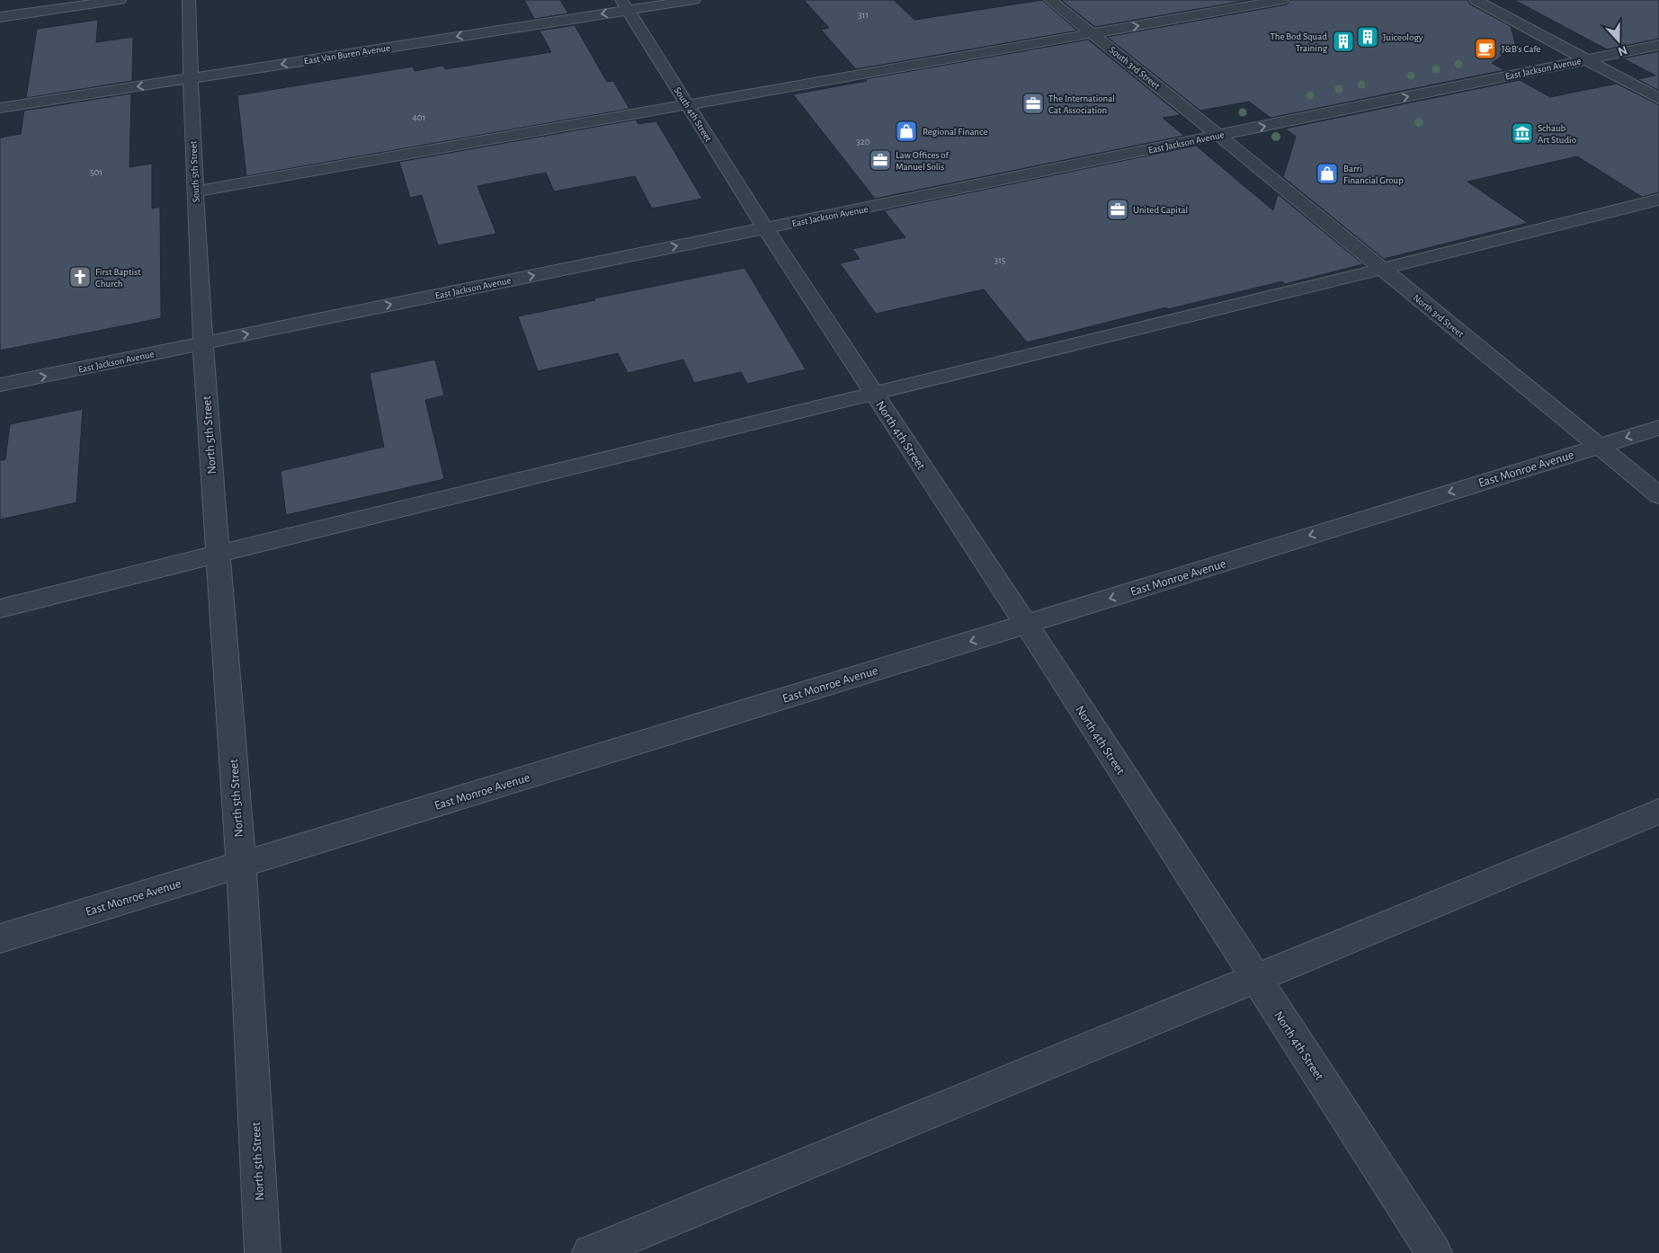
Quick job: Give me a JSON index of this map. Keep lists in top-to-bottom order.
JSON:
{
  "streets": {
    "street": [
      "East Van Buren Avenue",
      "South 3rd Street",
      "East Jackson Avenue",
      "South 4th Street",
      "South 5th Street",
      "North 3rd Street",
      "North 5th Street",
      "North 4th Street",
      "East Monroe Avenue"
    ]
  },
  "crossings": [
    ["East Van Buren Avenue", "South 4th Street"],
    ["East Van Buren Avenue", "South 5th Street"],
    ["South 3rd Street", "East Jackson Avenue"],
    ["South 3rd Street", "North 3rd Street"],
    ["East Jackson Avenue", "South 4th Street"],
    ["East Jackson Avenue", "South 5th Street"],
    ["East Jackson Avenue", "North 3rd Street"],
    ["East Jackson Avenue", "North 5th Street"],
    ["East Jackson Avenue", "North 4th Street"],
    ["South 4th Street", "North 4th Street"],
    ["South 5th Street", "North 5th Street"],
    ["North 3rd Street", "East Monroe Avenue"],
    ["North 5th Street", "East Monroe Avenue"],
    ["North 4th Street", "East Monroe Avenue"]
  ],
  "one_way": ["East Monroe Avenue"],
  "places": {
    "building": ["Juiceology", "The Bod Squad Training"],
    "cafe": ["J&B's Cafe"],
    "office": ["The International Cat Association", "Law Offices of Manuel Solis", "United Capital"],
    "shop": ["Regional Finance", "Barri Financial Group"],
    "museum": ["Schaub Art Studio"],
    "church": ["First Baptist Church"]
  },
  "house_numbers": [
    "311",
    "401",
    "320",
    "501",
    "315"
  ],
  "north": "bottom"
}
